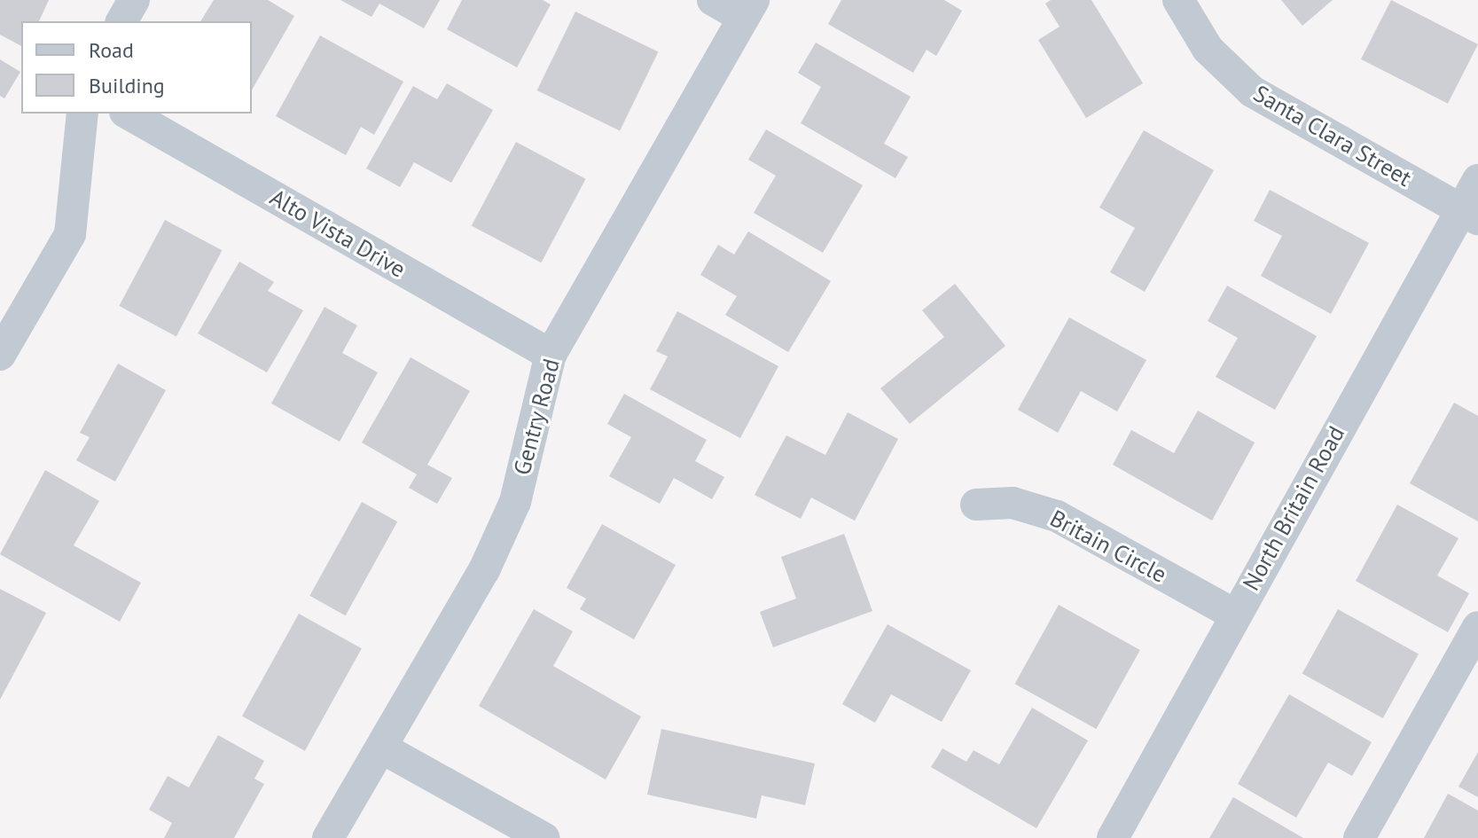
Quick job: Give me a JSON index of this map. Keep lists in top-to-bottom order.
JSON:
{
  "streets": {
    "street": [
      "Santa Clara Street",
      "Alto Vista Drive",
      "Gentry Road",
      "North Britain Road",
      "Britain Circle"
    ]
  },
  "crossings": [
    ["Santa Clara Street", "North Britain Road"],
    ["Alto Vista Drive", "Gentry Road"],
    ["North Britain Road", "Britain Circle"]
  ],
  "legend": ["Road", "Building"]
}
